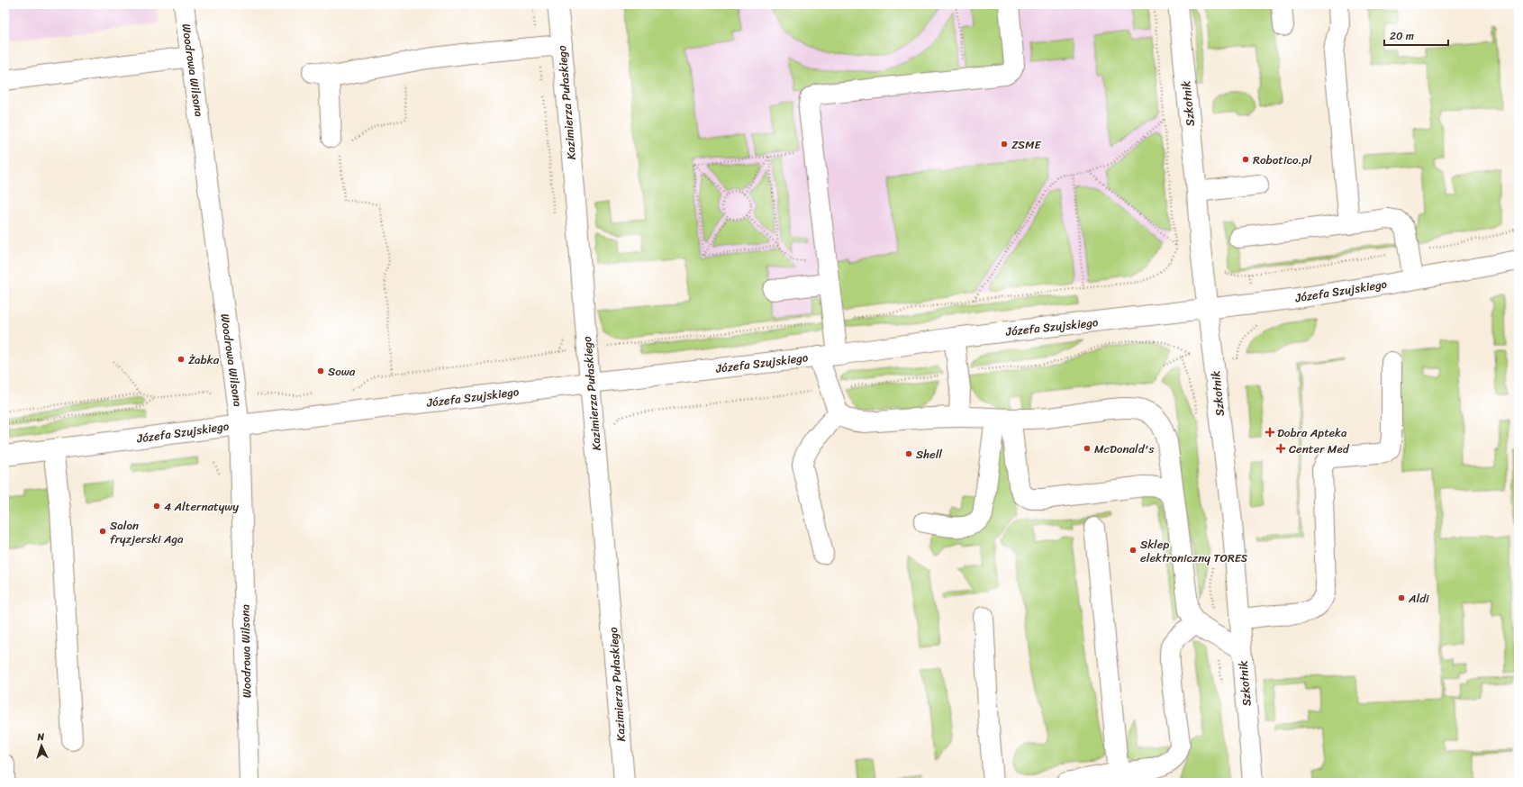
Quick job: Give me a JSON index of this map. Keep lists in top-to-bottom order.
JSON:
{
  "streets": {
    "street": [
      "Woodrowa Wilsona",
      "Kazimierza Pułaskiego",
      "Szkotnik",
      "Józefa Szujskiego"
    ]
  },
  "crossings": [
    ["Woodrowa Wilsona", "Józefa Szujskiego"],
    ["Kazimierza Pułaskiego", "Józefa Szujskiego"],
    ["Szkotnik", "Józefa Szujskiego"]
  ],
  "places": {
    "other": [
      "ZSME",
      "Robotico.pl",
      "Żabka",
      "Sowa",
      "McDonald's",
      "Shell",
      "4 Alternatywy",
      "Salon fryzjerski Aga",
      "Sklep elektroniczny TORES",
      "Aldi"
    ],
    "health": ["Dobra Apteka", "Center Med"]
  },
  "scale_bar": "20 m",
  "north": "top"
}
